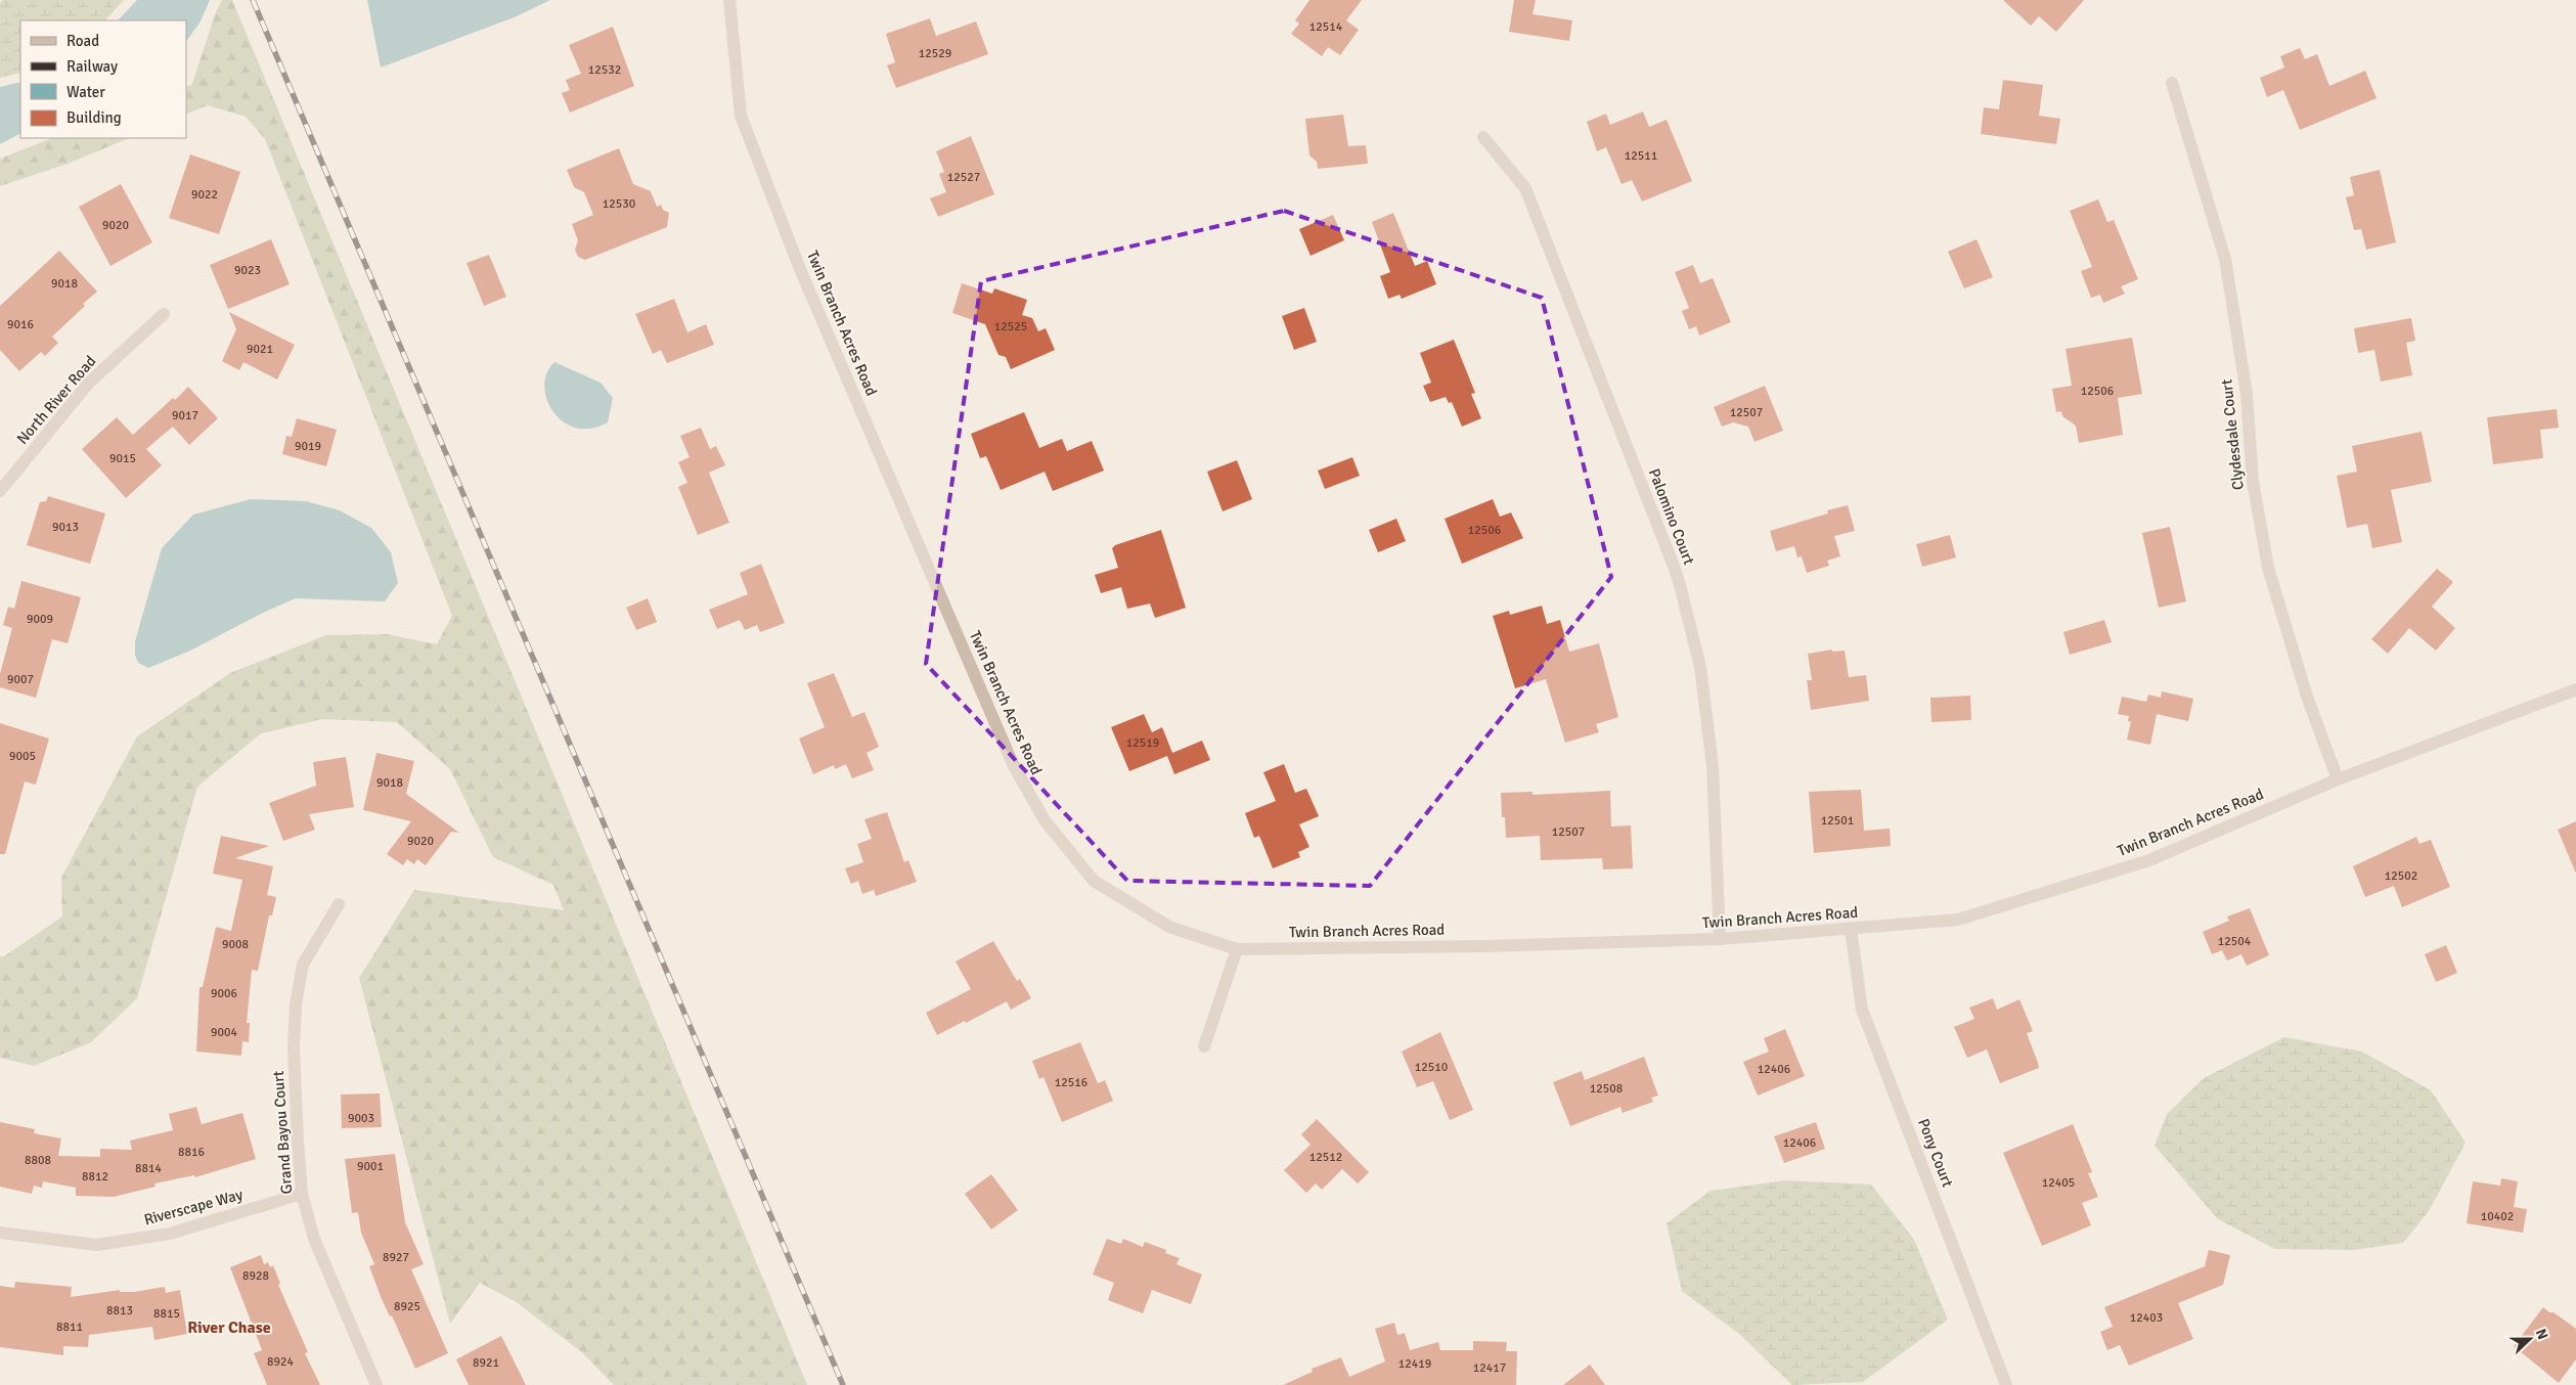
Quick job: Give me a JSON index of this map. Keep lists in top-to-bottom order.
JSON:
{
  "streets": {
    "street": [
      "Twin Branch Acres Road",
      "North River Road",
      "Clydesdale Court",
      "Palomino Court",
      "Grand Bayou Court",
      "Pony Court",
      "Riverscape Way"
    ]
  },
  "crossings": [
    ["Twin Branch Acres Road", "Clydesdale Court"],
    ["Twin Branch Acres Road", "Palomino Court"],
    ["Twin Branch Acres Road", "Pony Court"],
    ["Grand Bayou Court", "Riverscape Way"]
  ],
  "districts": ["River Chase"],
  "house_numbers": [
    "12514",
    "12529",
    "12532",
    "12511",
    "12527",
    "9022",
    "12530",
    "9020",
    "9023",
    "9018",
    "9016",
    "12525",
    "9021",
    "12506",
    "12507",
    "9017",
    "9019",
    "9015",
    "9013",
    "12506",
    "9009",
    "9007",
    "12519",
    "9005",
    "9018",
    "12501",
    "12507",
    "9020",
    "12502",
    "12504",
    "9008",
    "9006",
    "9004",
    "12510",
    "12406",
    "12516",
    "12508",
    "9003",
    "12406",
    "8816",
    "12512",
    "8808",
    "9001",
    "8814",
    "8812",
    "12405",
    "10402",
    "8927",
    "8928",
    "8925",
    "8813",
    "8815",
    "12403",
    "8811",
    "8924",
    "8921",
    "12419",
    "12417"
  ],
  "legend": [
    "Road",
    "Railway",
    "Water",
    "Building"
  ],
  "north": "right"
}
